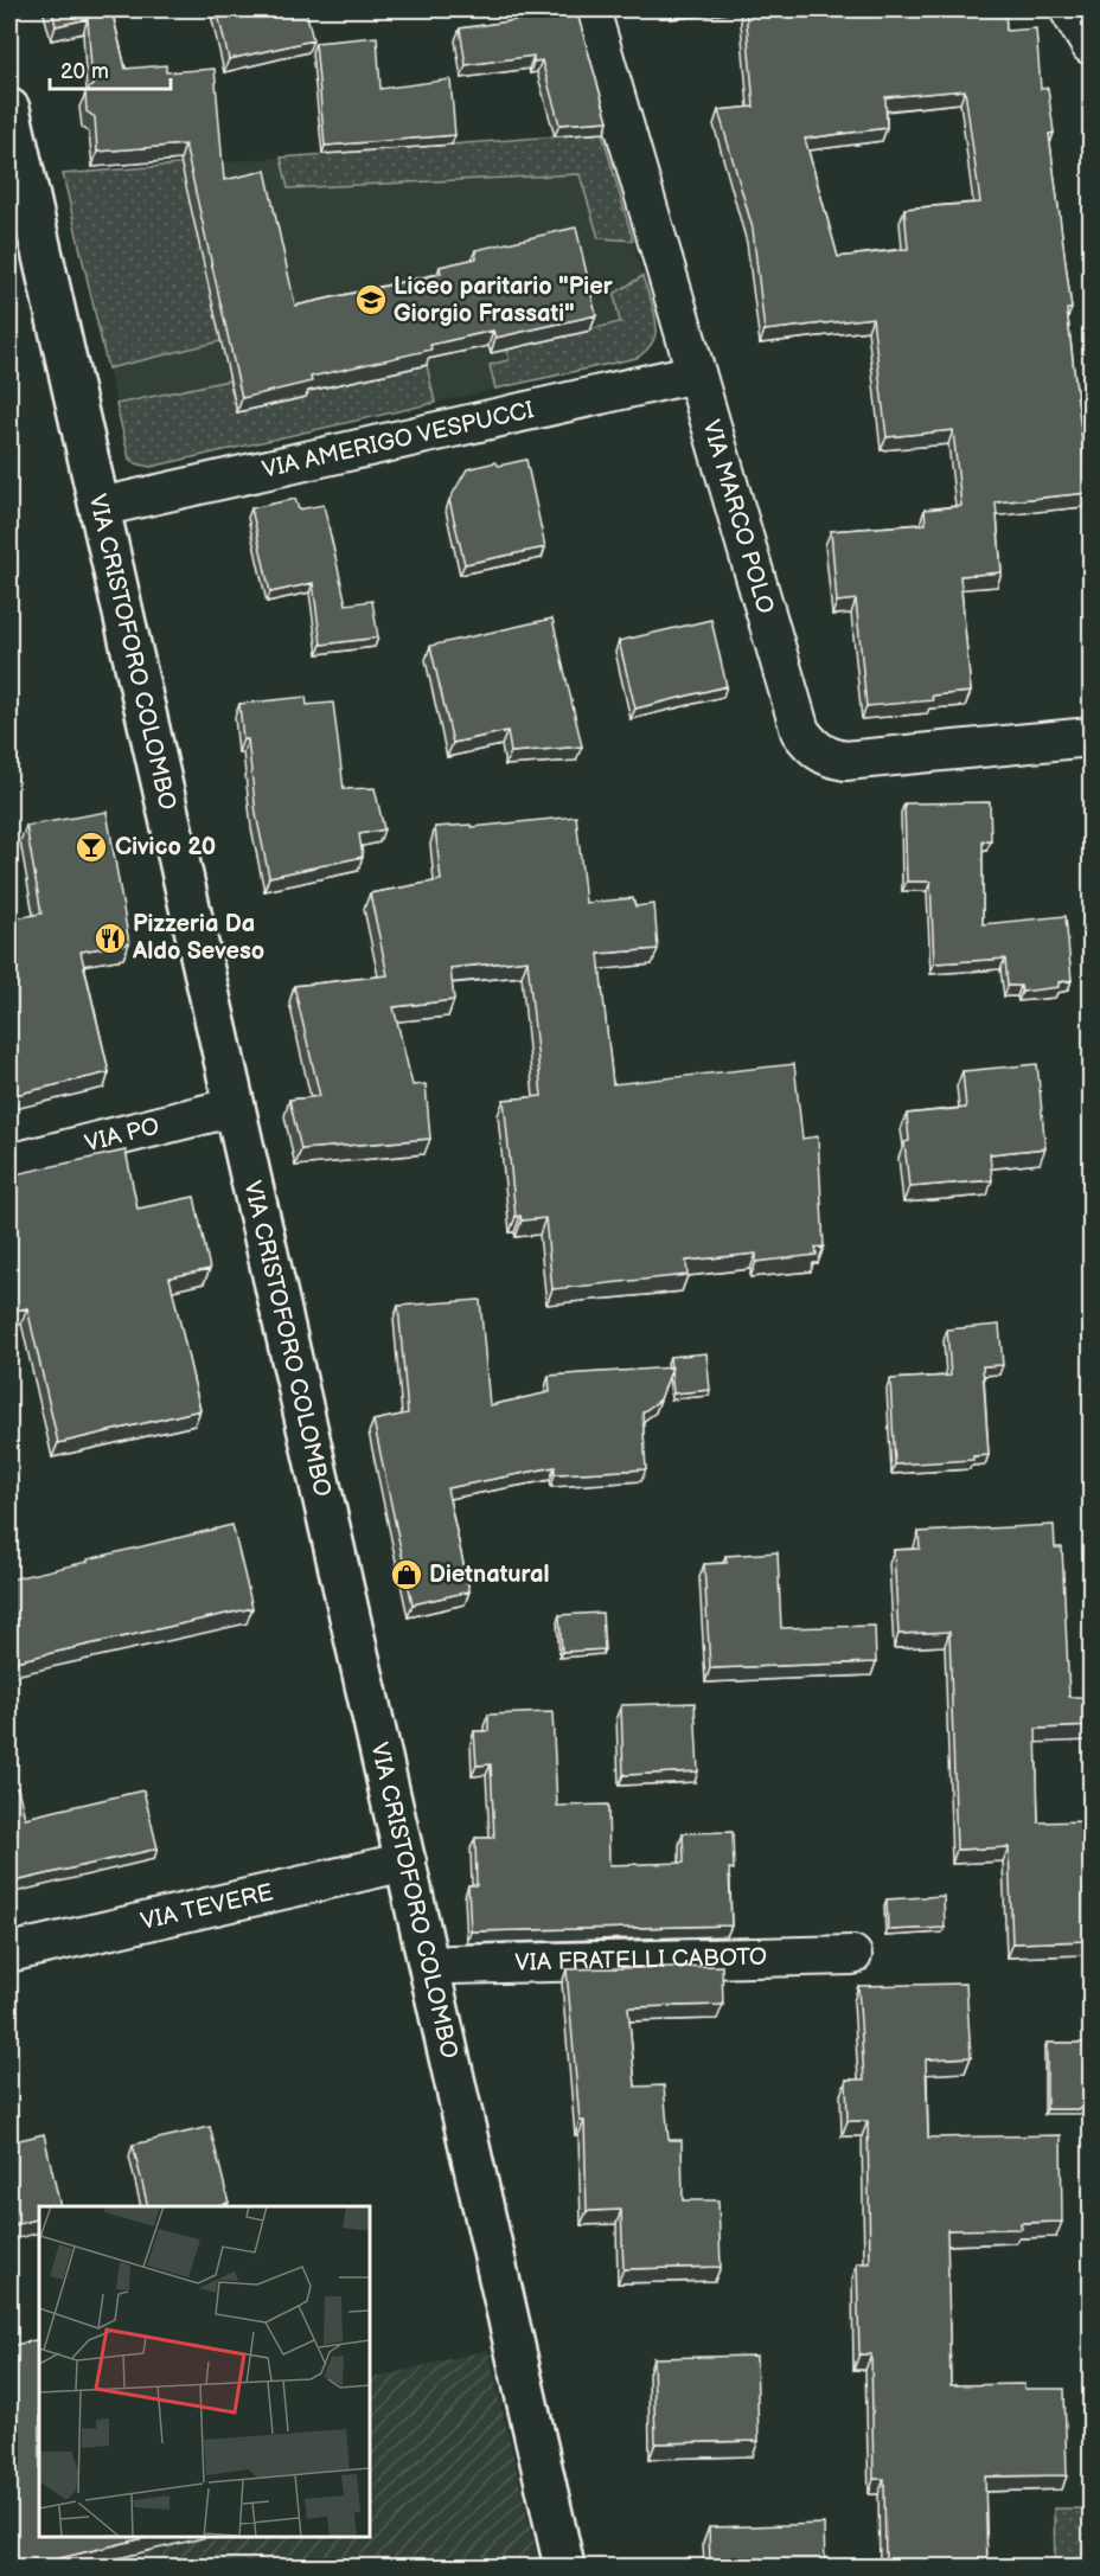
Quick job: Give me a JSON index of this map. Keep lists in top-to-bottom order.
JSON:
{
  "streets": {
    "street": [
      "VIA AMERIGO VESPUCCI",
      "VIA MARCO POLO",
      "VIA CRISTOFORO COLOMBO",
      "VIA PO",
      "VIA TEVERE",
      "VIA FRATELLI CABOTO"
    ]
  },
  "crossings": [
    ["VIA AMERIGO VESPUCCI", "VIA MARCO POLO"],
    ["VIA AMERIGO VESPUCCI", "VIA CRISTOFORO COLOMBO"],
    ["VIA CRISTOFORO COLOMBO", "VIA PO"],
    ["VIA CRISTOFORO COLOMBO", "VIA TEVERE"],
    ["VIA CRISTOFORO COLOMBO", "VIA FRATELLI CABOTO"]
  ],
  "places": {
    "school or university": ["Liceo paritario \"Pier Giorgio Frassati\""],
    "bar": ["Civico 20"],
    "restaurant": ["Pizzeria Da Aldo Seveso"],
    "shop": ["Dietnatural"]
  },
  "scale_bar": "20 m"
}
